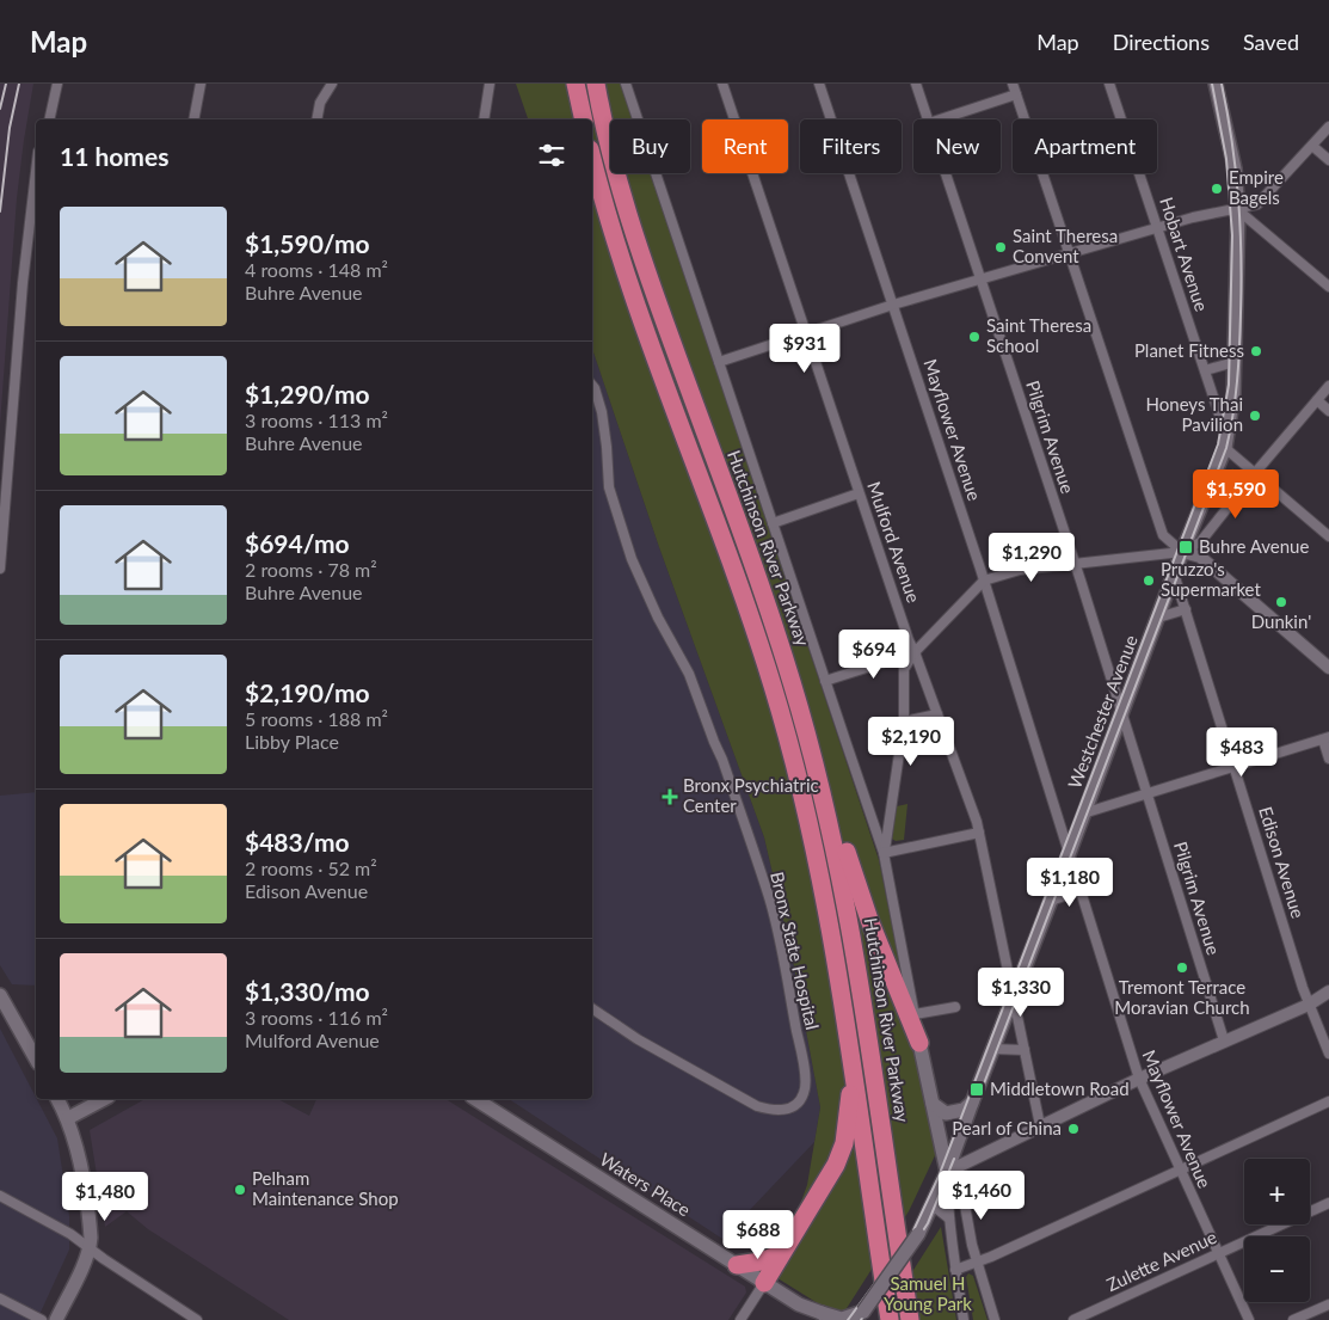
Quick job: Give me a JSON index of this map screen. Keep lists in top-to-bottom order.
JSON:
{
  "streets": {
    "highway": ["Hutchinson River Parkway"],
    "main road": ["Westchester Avenue", "Waters Place"],
    "street": [
      "Hobart Avenue",
      "Mayflower Avenue",
      "Pilgrim Avenue",
      "Mulford Avenue",
      "Edison Avenue",
      "Bronx State Hospital",
      "Zulette Avenue"
    ]
  },
  "crossings": [
    ["Hobart Avenue", "Westchester Avenue"],
    ["Mayflower Avenue", "Westchester Avenue"],
    ["Mayflower Avenue", "Zulette Avenue"],
    ["Pilgrim Avenue", "Westchester Avenue"],
    ["Mulford Avenue", "Westchester Avenue"],
    ["Westchester Avenue", "Edison Avenue"],
    ["Westchester Avenue", "Waters Place"]
  ],
  "parks": ["Samuel H Young Park"],
  "places": {
    "other": [
      "Empire Bagels",
      "Saint Theresa Convent",
      "Saint Theresa School",
      "Planet Fitness",
      "Honeys Thai Pavilion",
      "Pruzzo's Supermarket",
      "Dunkin'",
      "Tremont Terrace Moravian Church",
      "Pearl of China",
      "Pelham Maintenance Shop"
    ],
    "transit": ["Buhre Avenue", "Middletown Road"],
    "health": ["Bronx Psychiatric Center"]
  },
  "page": {
    "header": "Map",
    "nav": ["Map", "Directions", "Saved"],
    "chip": [
      "Buy",
      "Rent",
      "Filters",
      "New",
      "Apartment"
    ],
    "heading": "11 homes",
    "list": [
      {
        "name": "$1,590/mo",
        "note": "4 rooms · 148 m² · Buhre Avenue"
      },
      {
        "name": "$1,290/mo",
        "note": "3 rooms · 113 m² · Buhre Avenue"
      },
      {
        "name": "$694/mo",
        "note": "2 rooms · 78 m² · Buhre Avenue"
      },
      {
        "name": "$2,190/mo",
        "note": "5 rooms · 188 m² · Libby Place"
      },
      {
        "name": "$483/mo",
        "note": "2 rooms · 52 m² · Edison Avenue"
      },
      {
        "name": "$1,330/mo",
        "note": "3 rooms · 116 m² · Mulford Avenue"
      }
    ],
    "price": [
      "$931",
      "$1,590",
      "$1,290",
      "$694",
      "$2,190",
      "$483",
      "$1,180",
      "$1,330",
      "$1,460",
      "$1,480",
      "$688"
    ],
    "map_buttons": ["+", "−"]
  }
}
